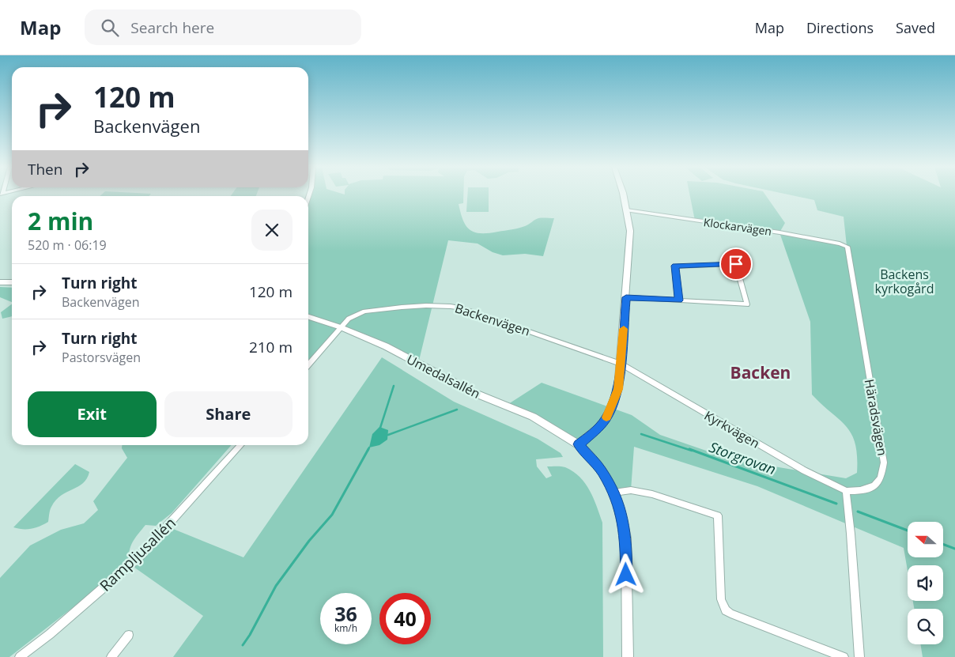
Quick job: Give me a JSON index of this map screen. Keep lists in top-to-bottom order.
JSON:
{
  "streets": {
    "street": [
      "Klockarvägen",
      "Backenvägen",
      "Umedalsallén",
      "Häradsvägen",
      "Kyrkvägen",
      "Rampljusallén"
    ]
  },
  "crossings": [
    ["Klockarvägen", "Häradsvägen"],
    ["Backenvägen", "Umedalsallén"],
    ["Backenvägen", "Kyrkvägen"],
    ["Häradsvägen", "Kyrkvägen"]
  ],
  "districts": ["Backen"],
  "water": ["Storgrovan"],
  "parks": ["Backens kyrkogård"],
  "north": "left",
  "page": {
    "header": "Map",
    "search": "Search here",
    "nav": ["Map", "Directions", "Saved"],
    "turn": ["120 m", "Backenvägen"],
    "then": "Then",
    "heading": ["2 min", "520 m · 06:19"],
    "list": [
      {
        "name": "Turn right",
        "note": "Backenvägen",
        "value": "120 m"
      },
      {
        "name": "Turn right",
        "note": "Pastorsvägen",
        "value": "210 m"
      }
    ],
    "buttons": ["Exit", "Share"],
    "speed": "36 km/h",
    "limit": "40"
  }
}
